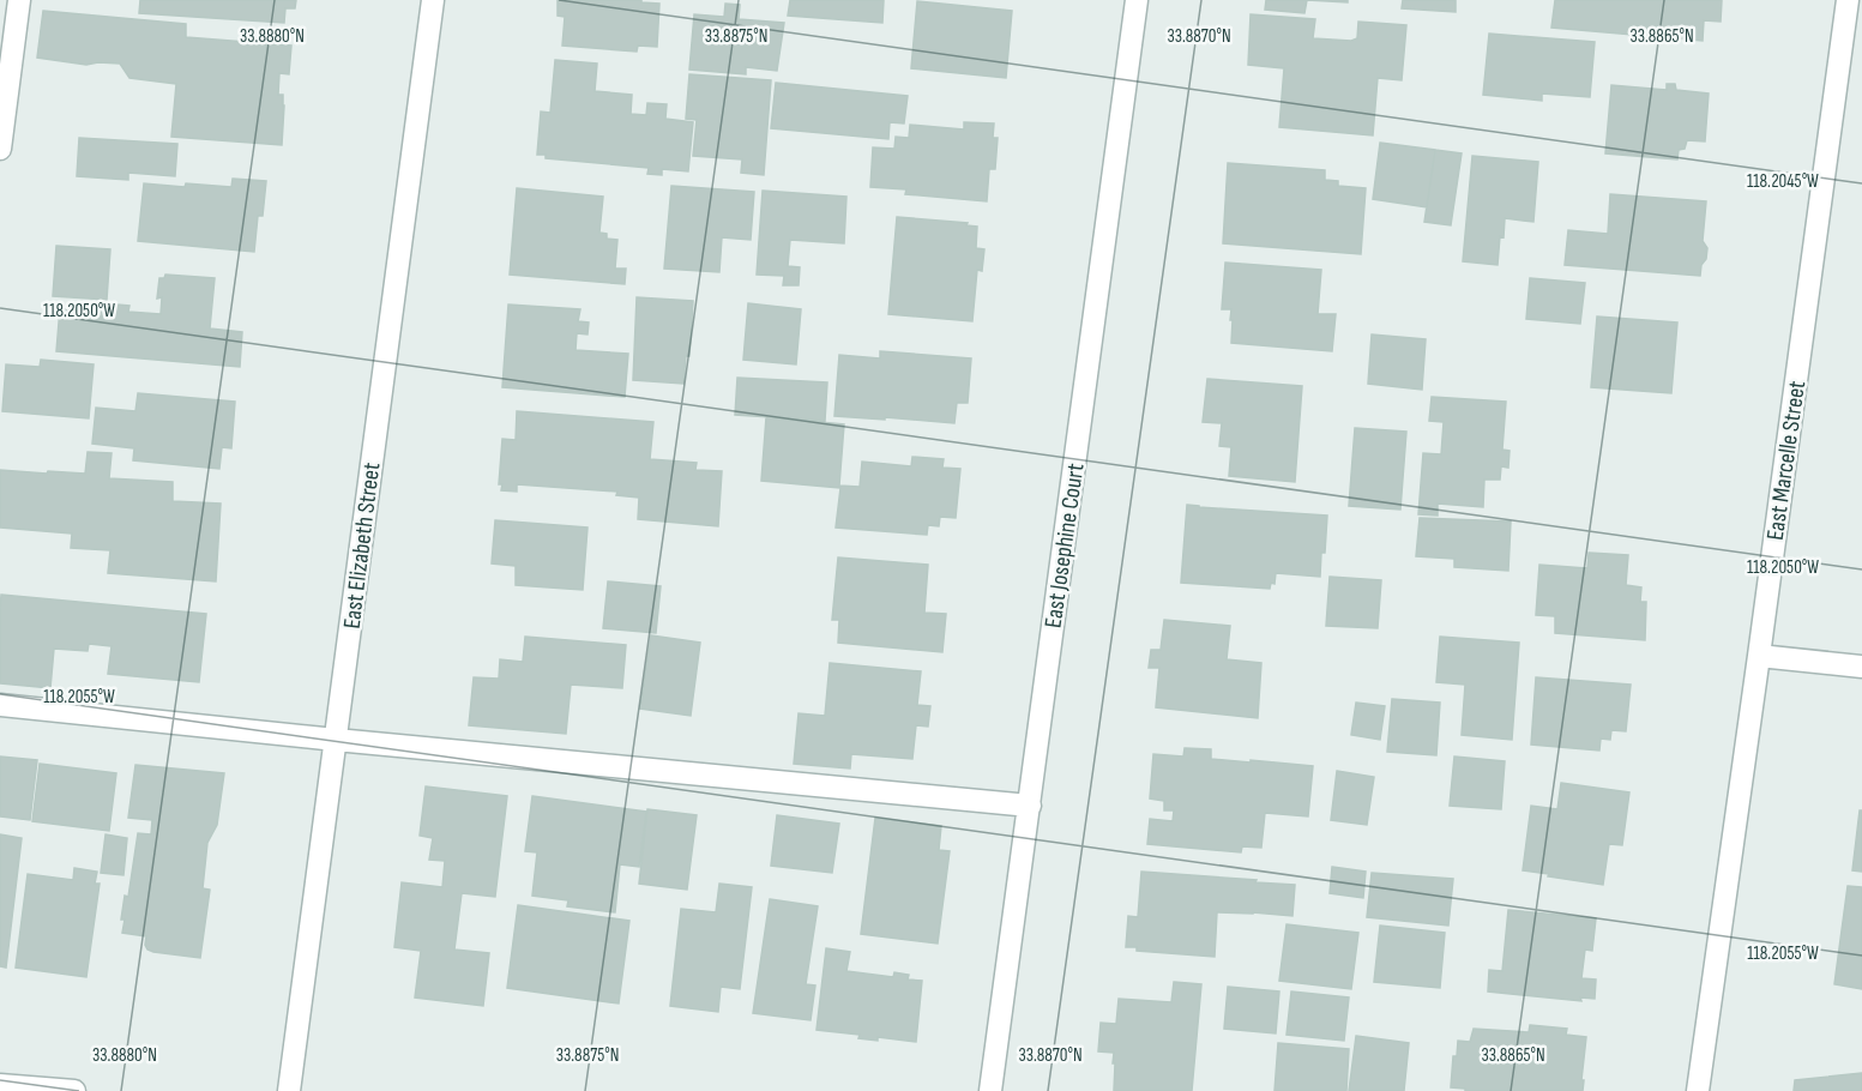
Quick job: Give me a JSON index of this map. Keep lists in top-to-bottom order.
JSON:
{
  "streets": {
    "street": ["East Marcelle Street", "East Elizabeth Street", "East Josephine Court"]
  },
  "coordinates": [
    "33.8880°N",
    "33.8875°N",
    "33.8870°N",
    "33.8865°N",
    "118.2045°W",
    "118.2050°W",
    "118.2055°W"
  ]
}
